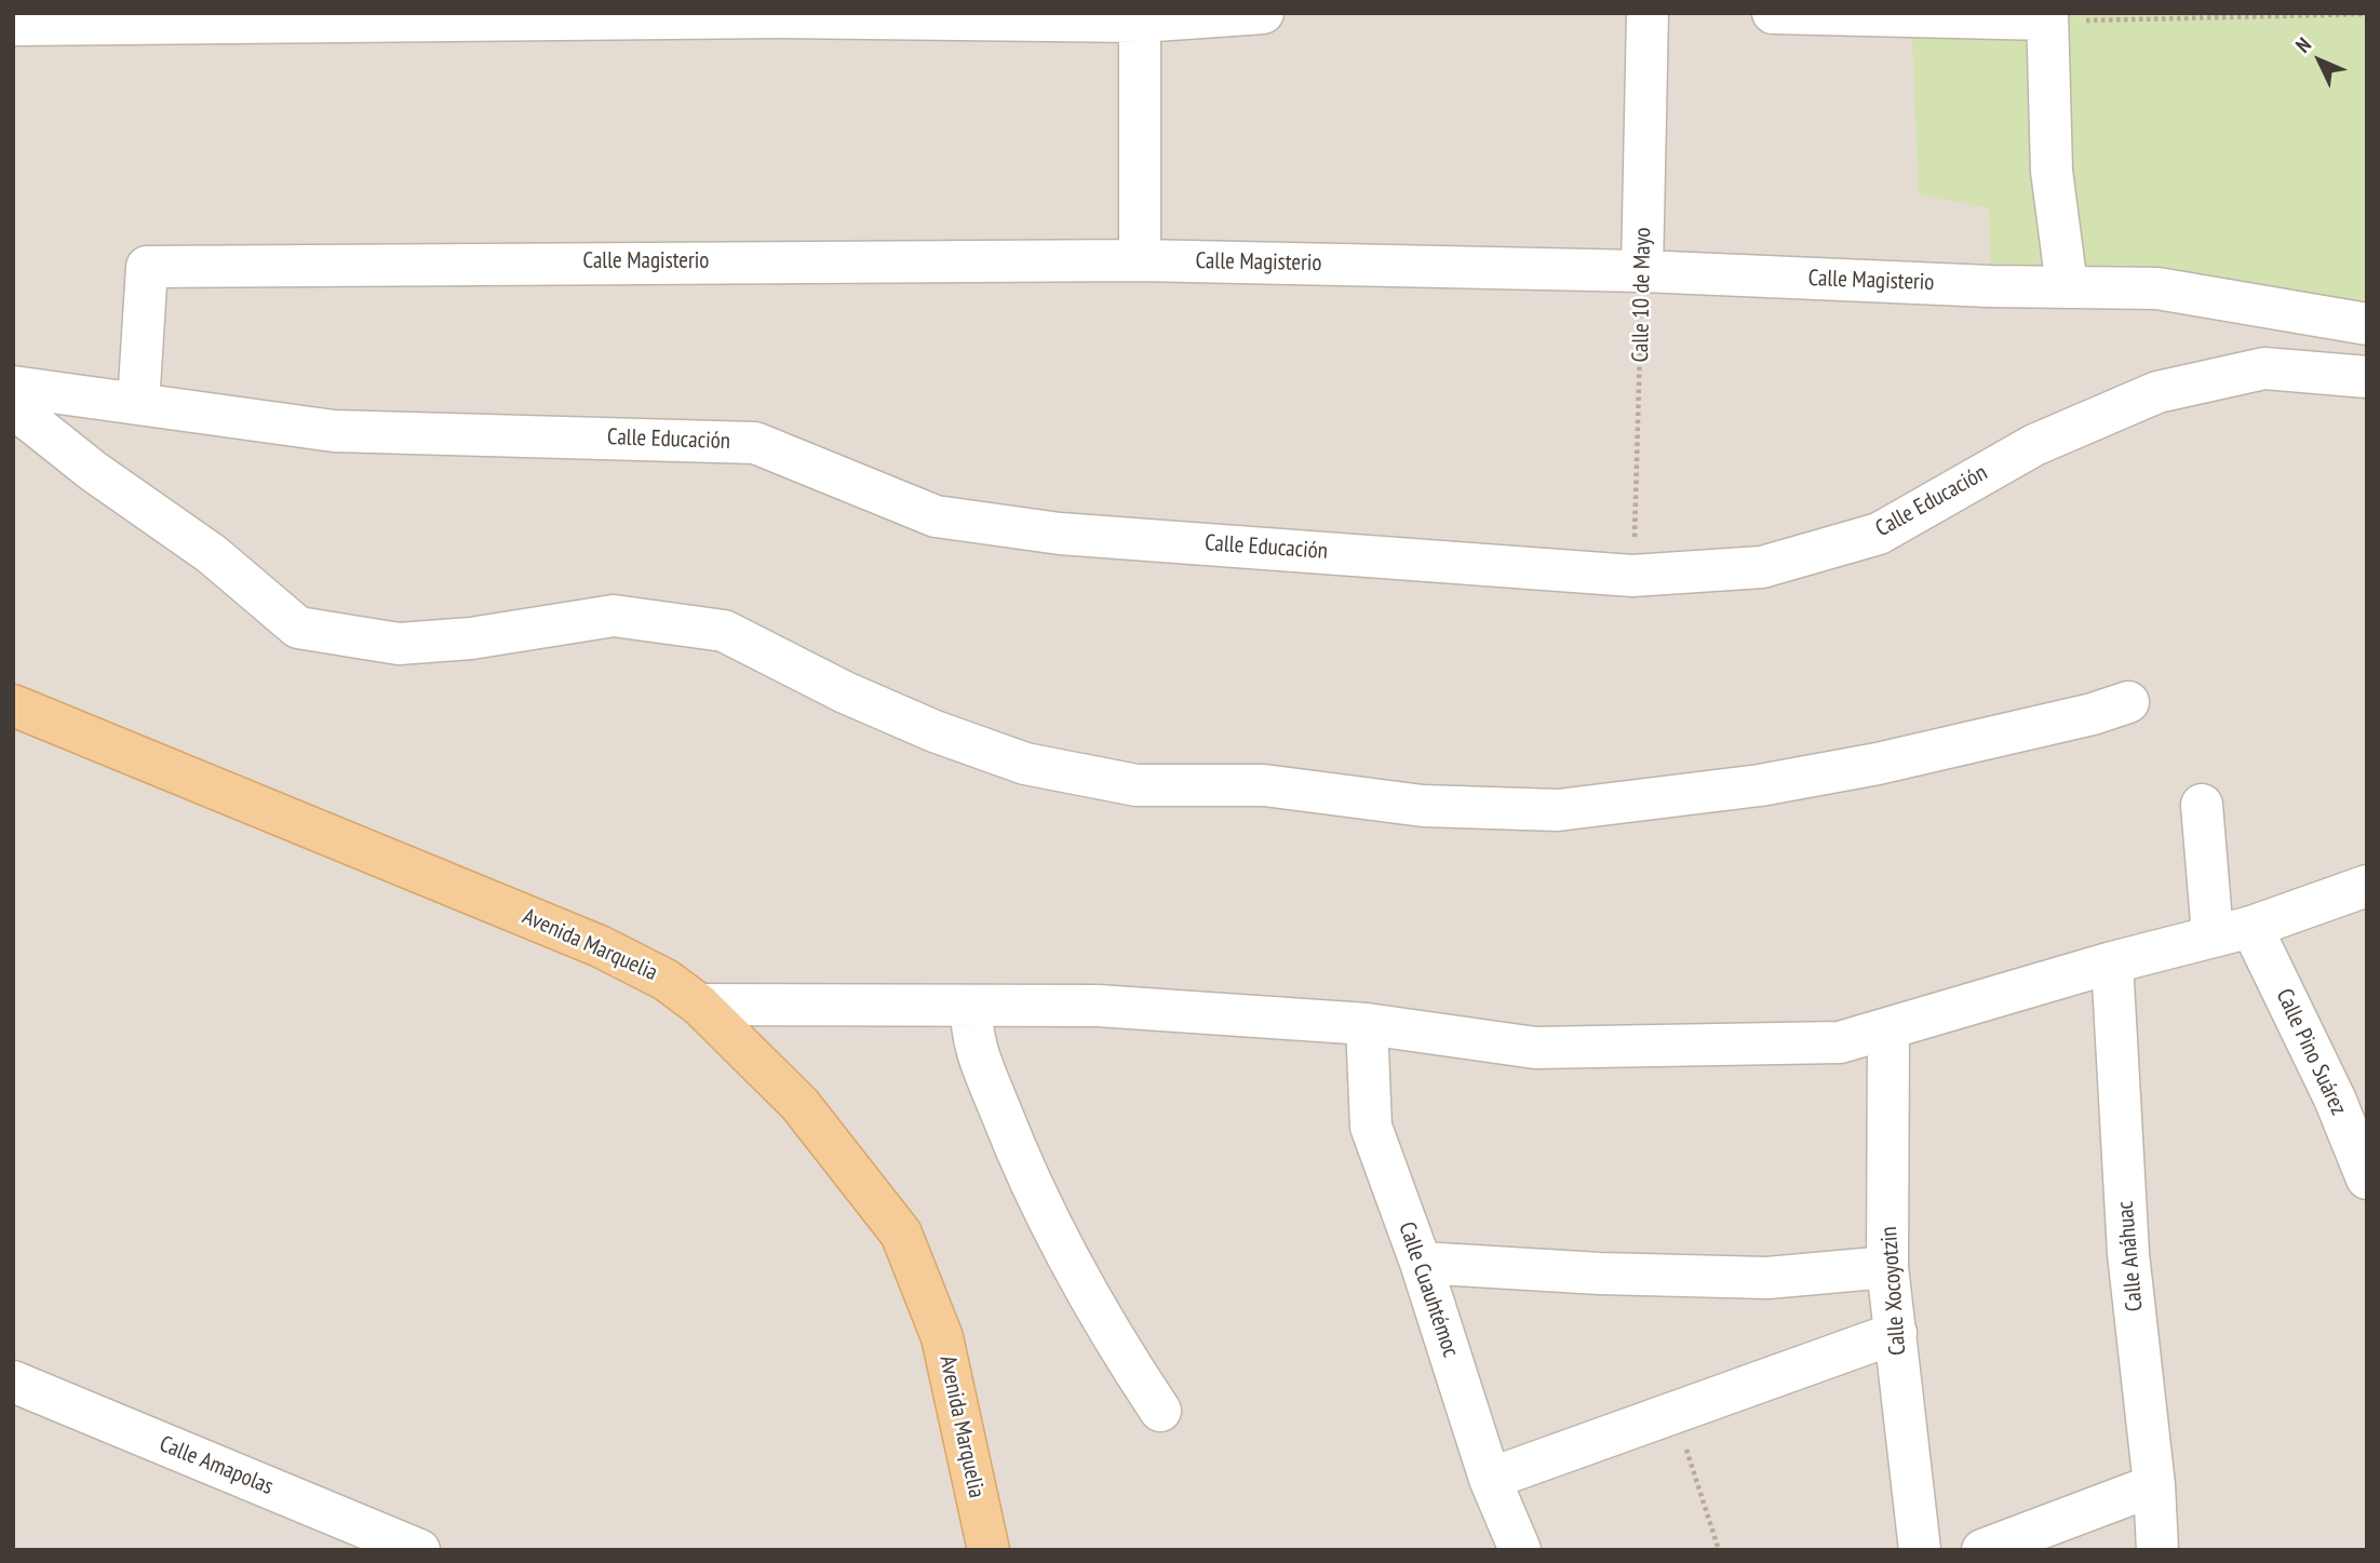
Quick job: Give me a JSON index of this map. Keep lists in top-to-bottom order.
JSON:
{
  "streets": {
    "main road": ["Avenida Marquelia"],
    "street": [
      "Calle Magisterio",
      "Calle 10 de Mayo",
      "Calle Educación",
      "Calle Pino Suárez",
      "Calle Anáhuac",
      "Calle Cuauhtémoc",
      "Calle Xocoyotzin",
      "Calle Amapolas"
    ]
  },
  "crossings": [
    ["Calle Magisterio", "Calle 10 de Mayo"],
    ["Calle Magisterio", "Calle Educación"],
    ["Calle 10 de Mayo", "Calle Educación"]
  ],
  "north": "top left"
}
